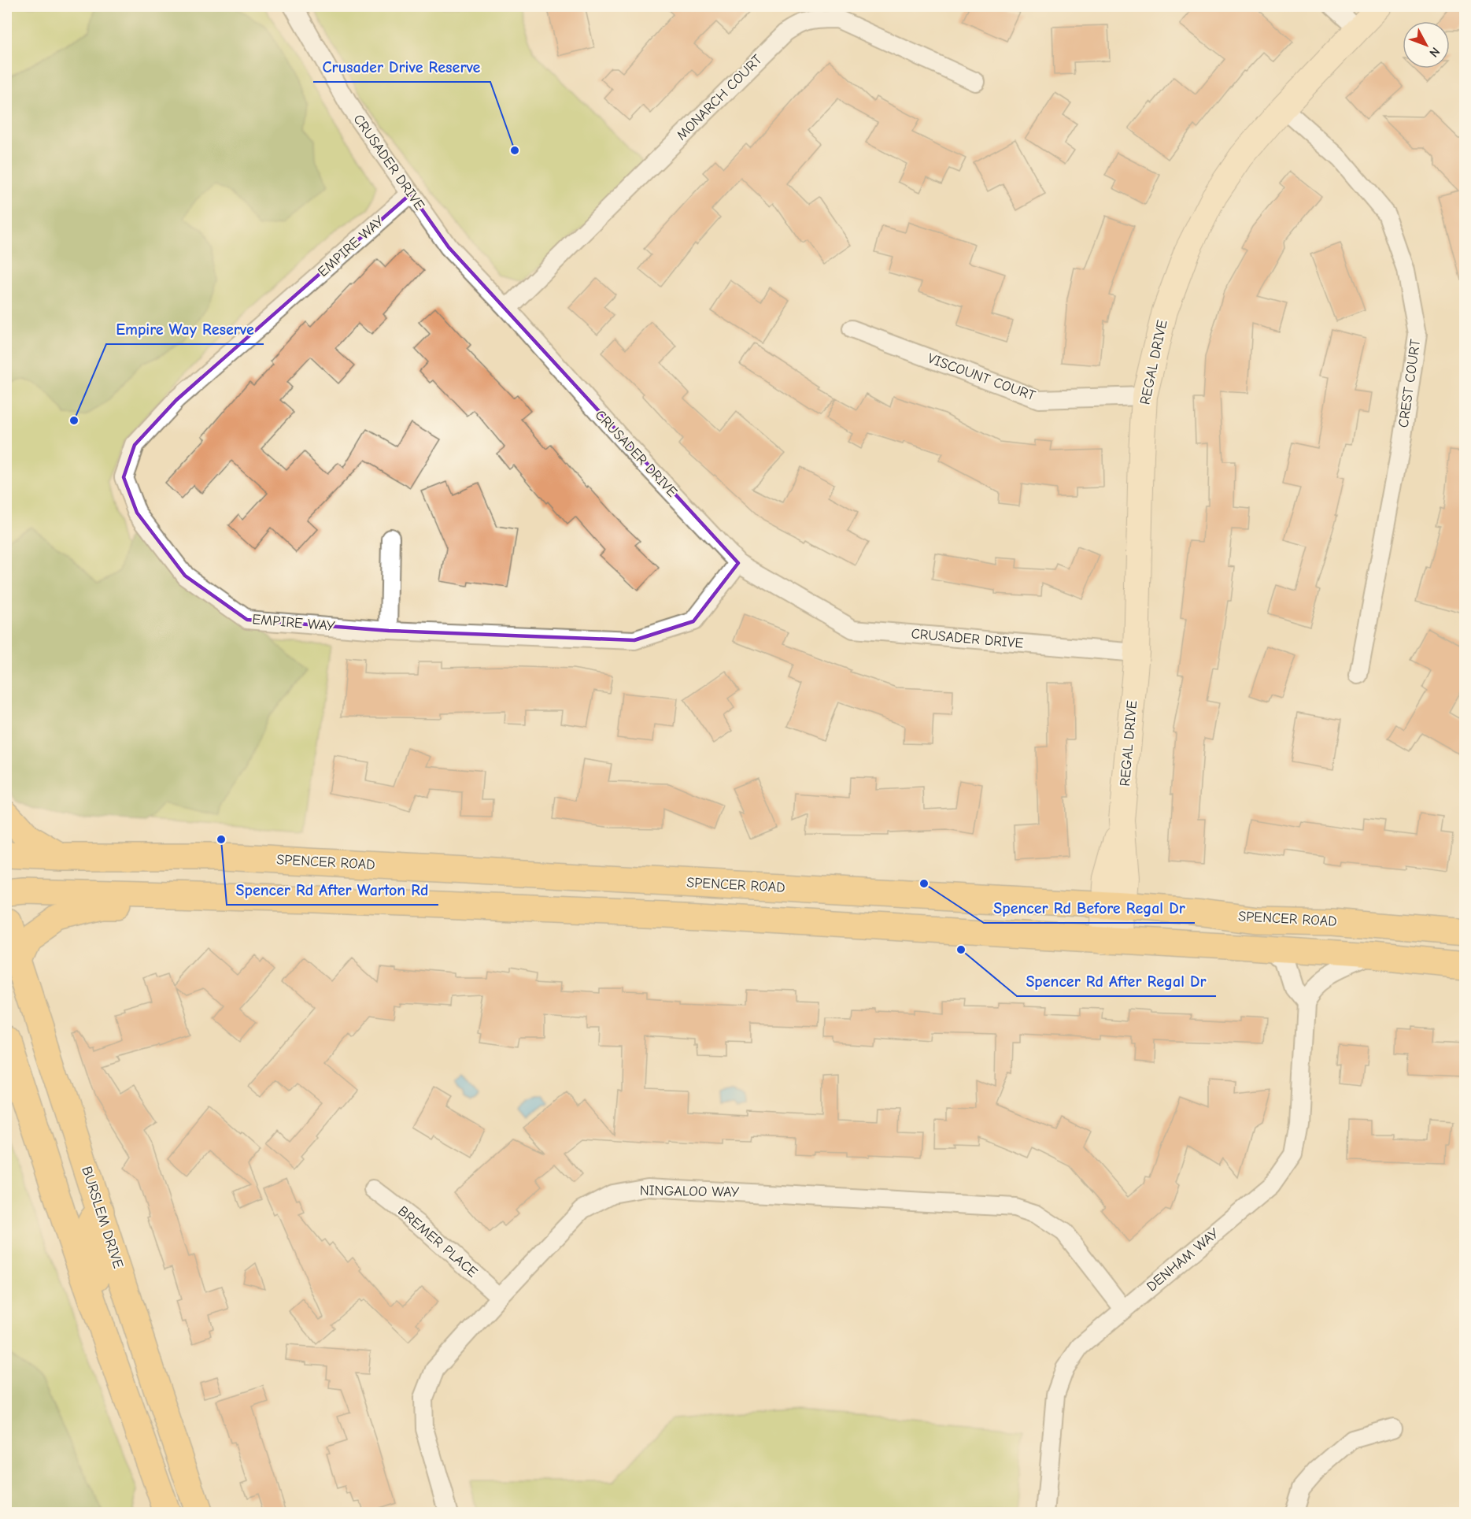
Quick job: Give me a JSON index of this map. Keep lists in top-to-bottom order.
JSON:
{
  "streets": {
    "main road": ["SPENCER ROAD", "BURSLEM DRIVE"],
    "street": [
      "MONARCH COURT",
      "CRUSADER DRIVE",
      "EMPIRE WAY",
      "REGAL DRIVE",
      "VISCOUNT COURT",
      "CREST COURT",
      "NINGALOO WAY",
      "BREMER PLACE",
      "DENHAM WAY"
    ]
  },
  "crossings": [
    ["MONARCH COURT", "CRUSADER DRIVE"],
    ["CRUSADER DRIVE", "EMPIRE WAY"],
    ["CRUSADER DRIVE", "REGAL DRIVE"],
    ["REGAL DRIVE", "VISCOUNT COURT"],
    ["REGAL DRIVE", "CREST COURT"],
    ["REGAL DRIVE", "SPENCER ROAD"],
    ["NINGALOO WAY", "BREMER PLACE"],
    ["NINGALOO WAY", "DENHAM WAY"]
  ],
  "places": [
    "Crusader Drive Reserve",
    "Empire Way Reserve",
    "Spencer Rd After Warton Rd",
    "Spencer Rd Before Regal Dr",
    "Spencer Rd After Regal Dr"
  ],
  "north": "bottom right"
}
